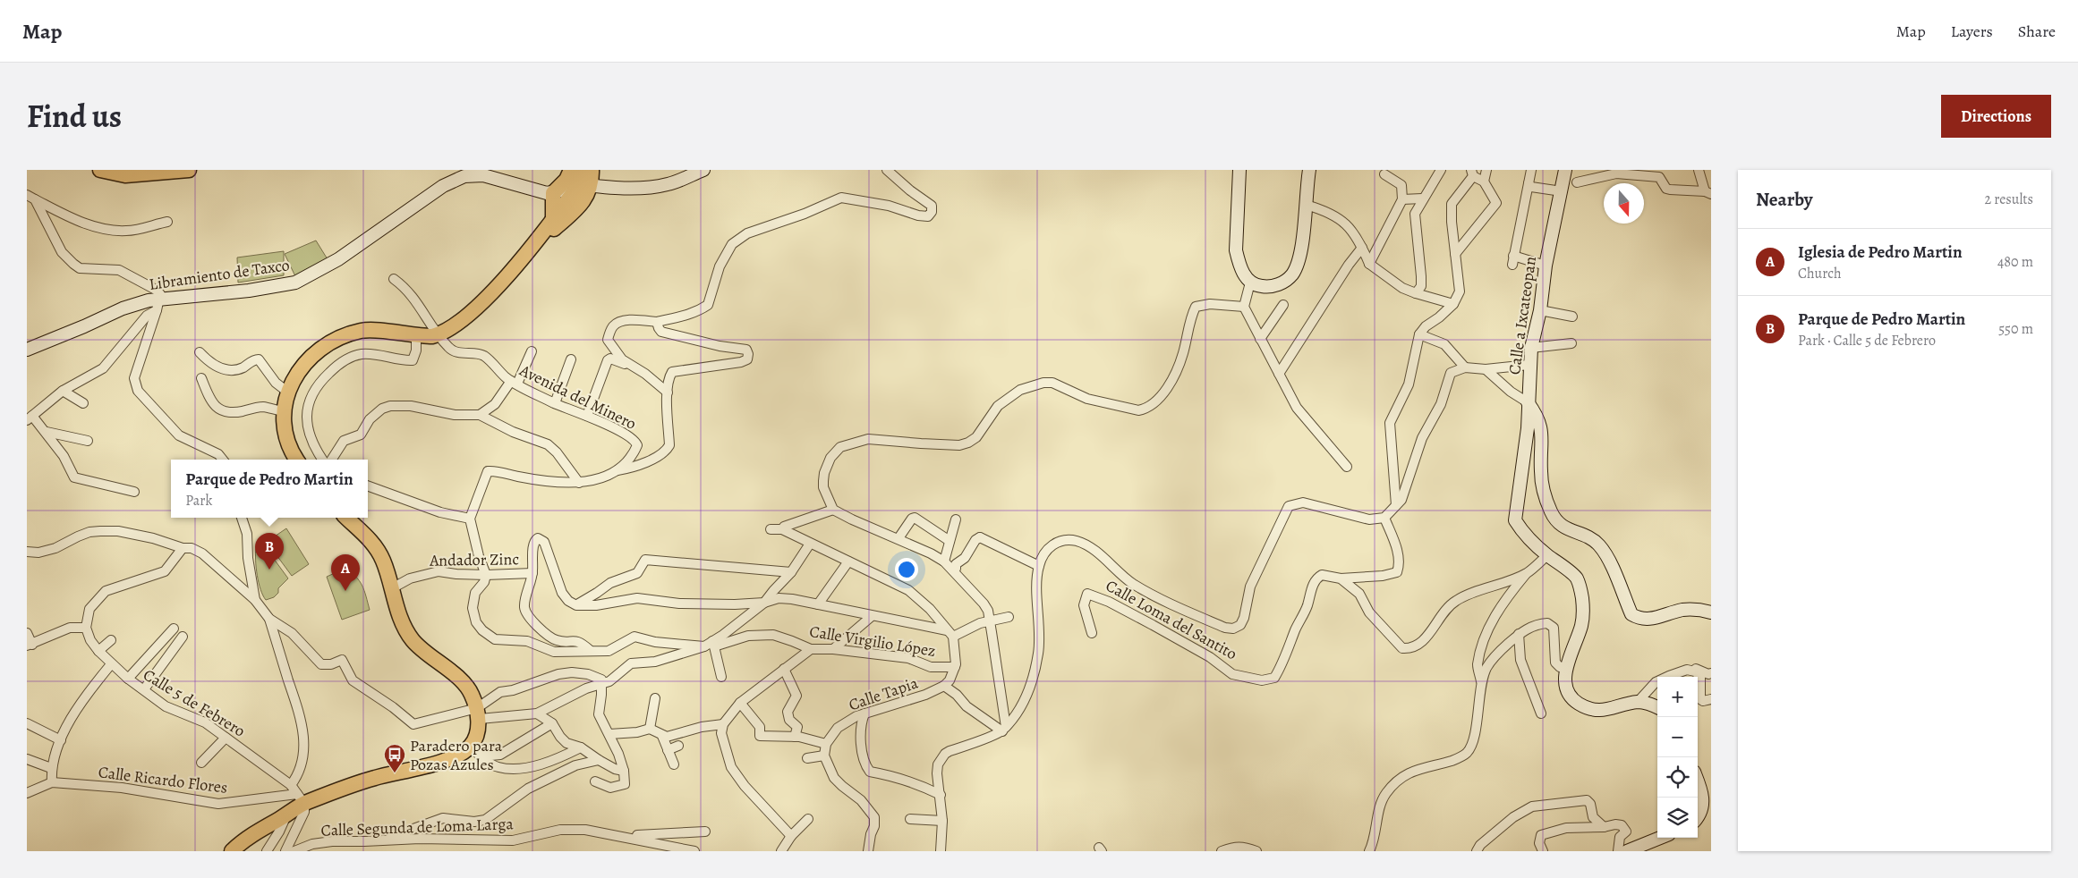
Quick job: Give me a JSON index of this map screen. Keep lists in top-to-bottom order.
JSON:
{
  "streets": {
    "main road": ["Libramiento de Taxco", "Calle a Ixcateopan"],
    "street": [
      "Avenida del Minero",
      "Andador Zinc",
      "Calle Loma del Santito",
      "Calle Virgilio López",
      "Calle Tapia",
      "Calle 5 de Febrero",
      "Calle Ricardo Flores",
      "Calle Segunda de Loma Larga"
    ]
  },
  "crossings": [
    ["Calle 5 de Febrero", "Calle Ricardo Flores"]
  ],
  "places": {
    "bus stop": ["Paradero para Pozas Azules"]
  },
  "north": "bottom",
  "page": {
    "header": "Map",
    "nav": ["Map", "Layers", "Share"],
    "title": "Find us",
    "buttons": "Directions",
    "heading": ["Nearby", "2 results"],
    "list": [
      {
        "mark": "A",
        "name": "Iglesia de Pedro Martin",
        "note": "Church",
        "value": "480 m"
      },
      {
        "mark": "B",
        "name": "Parque de Pedro Martin",
        "note": "Park · Calle 5 de Febrero",
        "value": "550 m"
      }
    ],
    "popup": ["Parque de Pedro Martin", "Park"],
    "pins": ["B", "A"],
    "map_buttons": ["+", "−"]
  }
}
